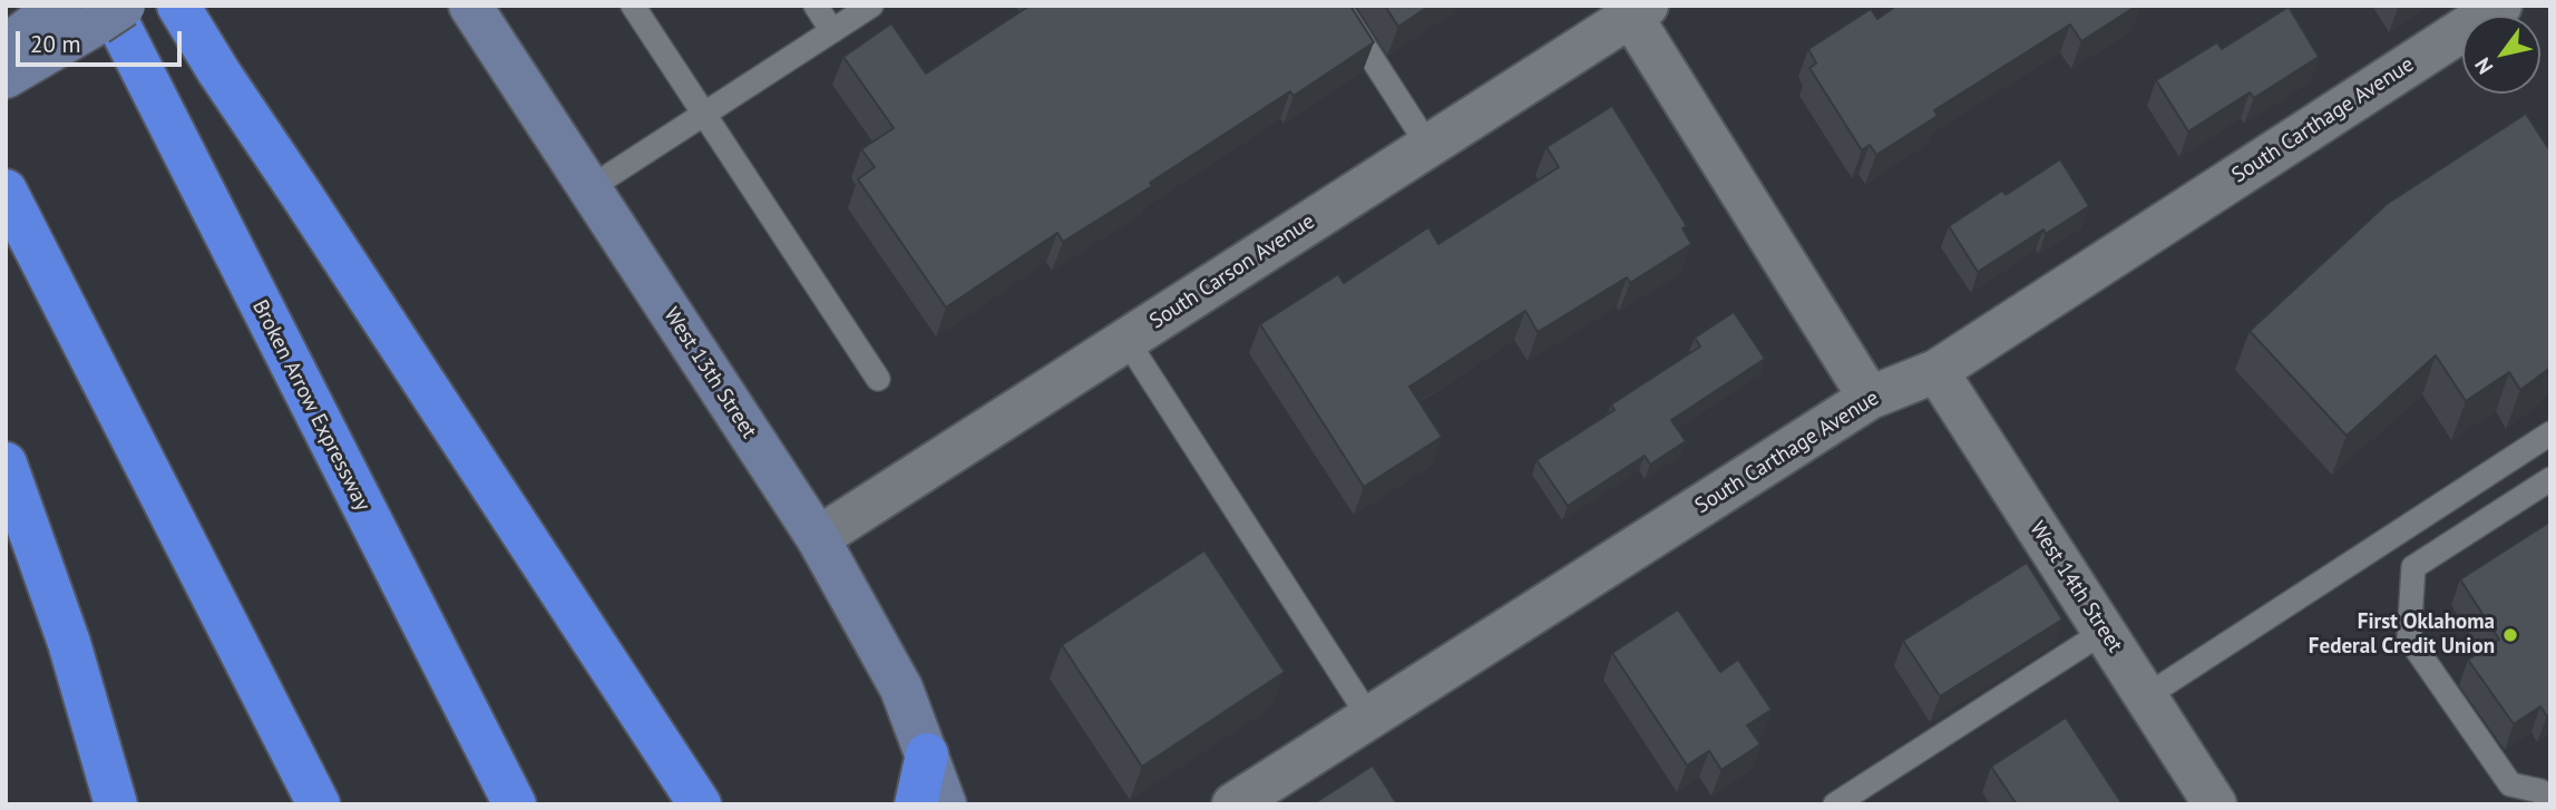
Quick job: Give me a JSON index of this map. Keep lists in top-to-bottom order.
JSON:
{
  "streets": {
    "highway": ["Broken Arrow Expressway"],
    "main road": ["West 13th Street"],
    "street": ["South Carthage Avenue", "South Carson Avenue", "West 14th Street"]
  },
  "crossings": [
    ["South Carthage Avenue", "West 14th Street"],
    ["South Carson Avenue", "West 13th Street"]
  ],
  "places": ["First Oklahoma Federal Credit Union"],
  "scale_bar": "20 m",
  "north": "bottom left"
}
